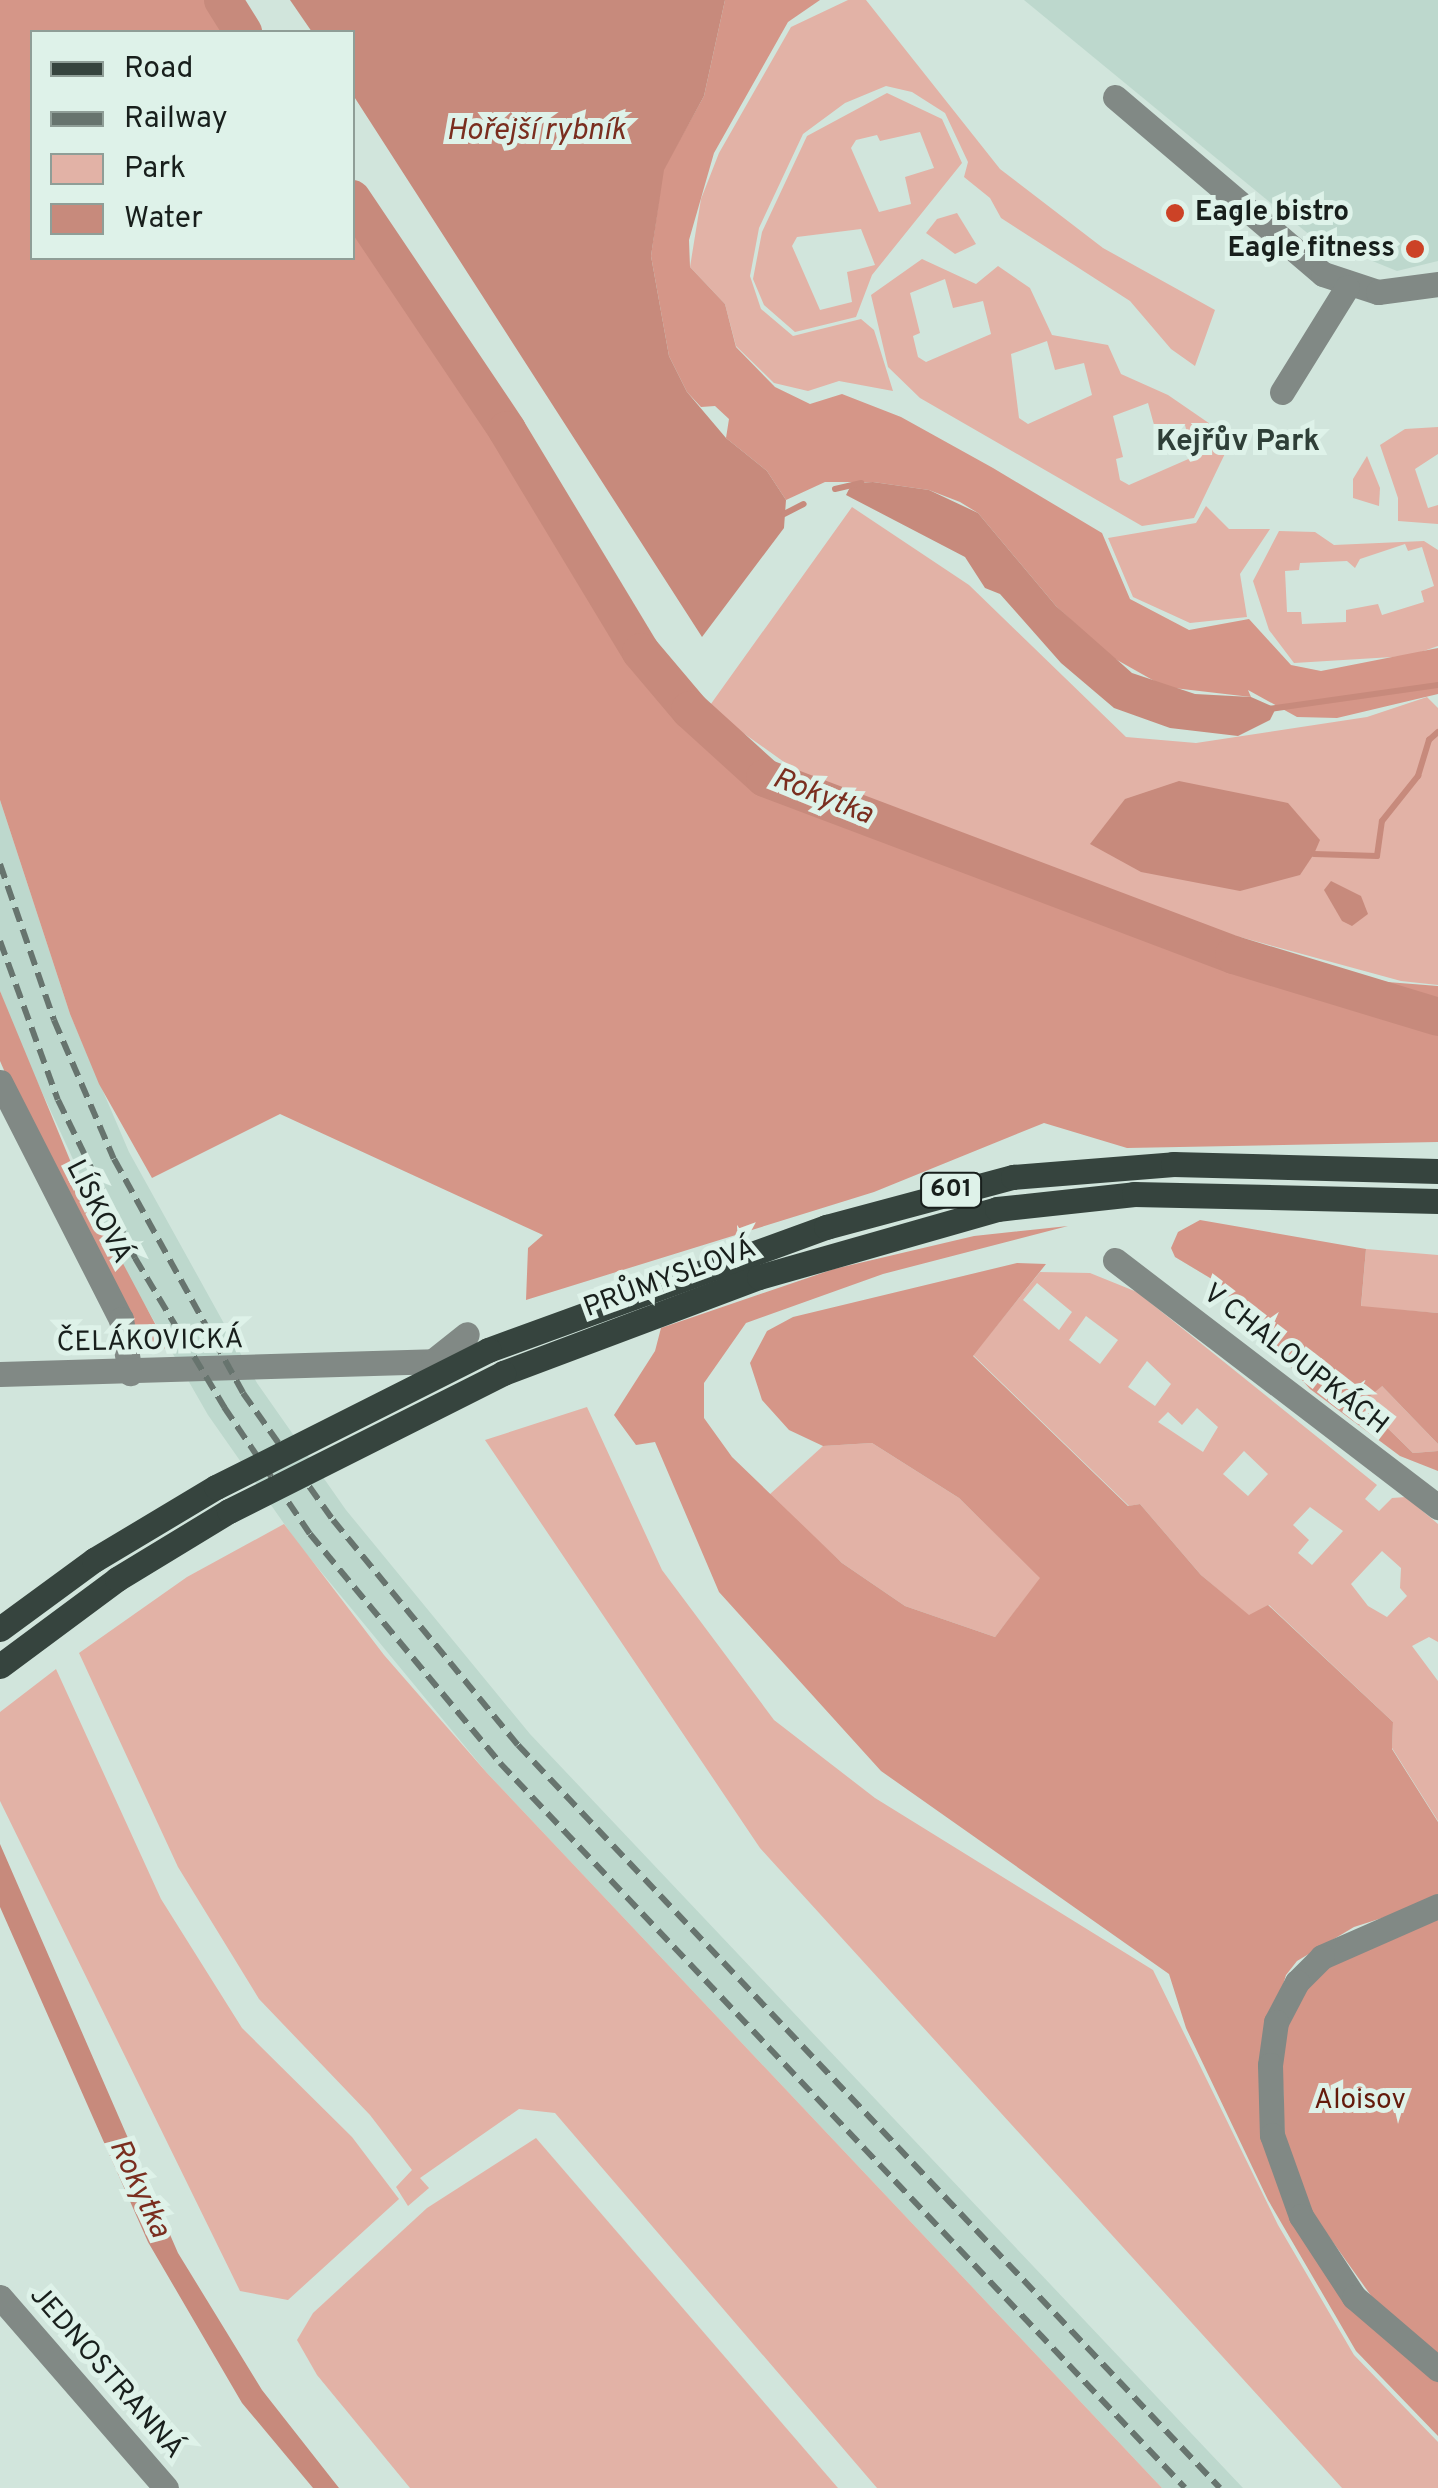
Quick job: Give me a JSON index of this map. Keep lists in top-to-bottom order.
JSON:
{
  "streets": {
    "main road": ["601", "PRŮMYSLOVÁ"],
    "street": [
      "LÍSKOVÁ",
      "ČELÁKOVICKÁ",
      "V CHALOUPKÁCH",
      "JEDNOSTRANNÁ"
    ]
  },
  "crossings": [
    ["LÍSKOVÁ", "ČELÁKOVICKÁ"]
  ],
  "districts": ["Kejřův Park"],
  "water": ["Hořejší rybník", "Rokytka"],
  "parks": ["Aloisov"],
  "places": ["Eagle bistro", "Eagle fitness"],
  "legend": [
    "Road",
    "Railway",
    "Park",
    "Water"
  ]
}
